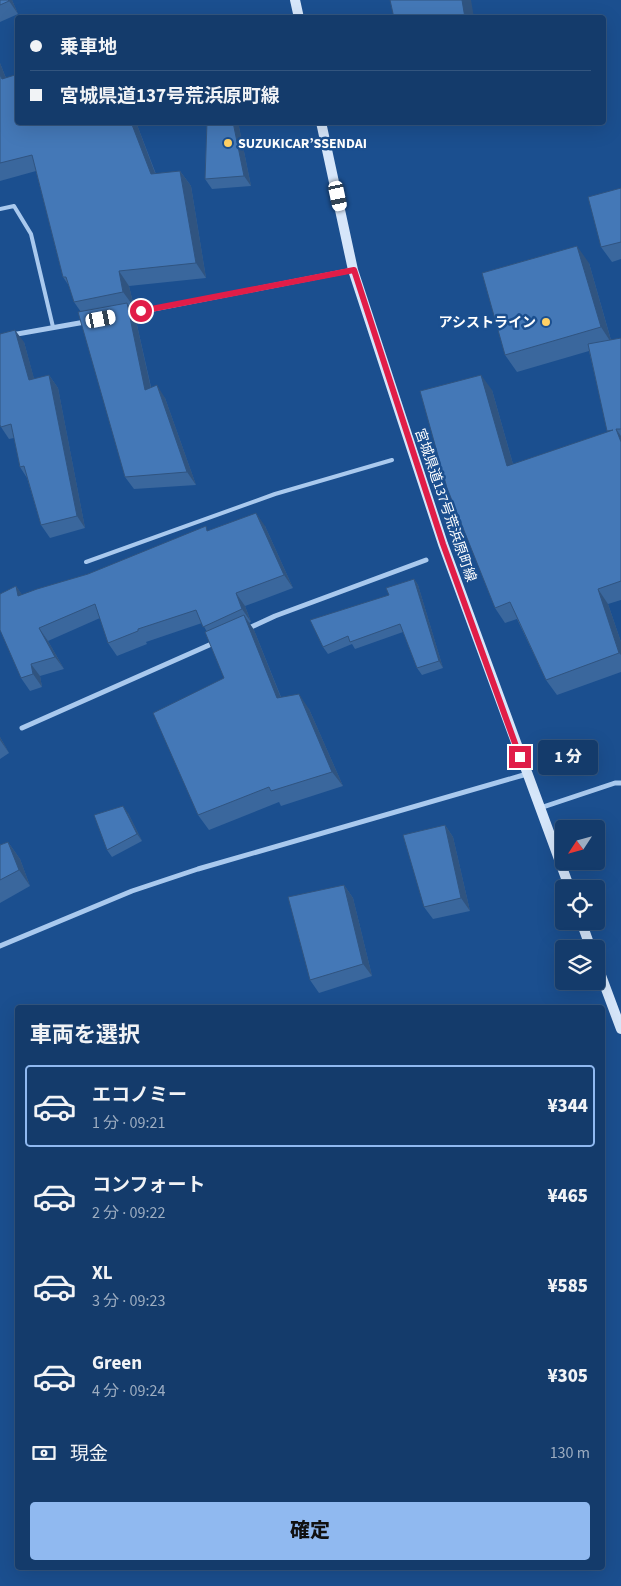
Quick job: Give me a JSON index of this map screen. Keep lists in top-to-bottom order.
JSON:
{
  "streets": {
    "main road": ["宮城県道137号荒浜原町線"]
  },
  "places": ["SUZUKICAR’SSENDAI", "アシストライン"],
  "north": "bottom left",
  "page": {
    "banner": ["乗車地", "宮城県道137号荒浜原町線"],
    "bubble": "1 分",
    "heading": "車両を選択",
    "list": [
      {
        "name": "エコノミー",
        "note": "1 分 · 09:21",
        "value": "¥344"
      },
      {
        "name": "コンフォート",
        "note": "2 分 · 09:22",
        "value": "¥465"
      },
      {
        "name": "XL",
        "note": "3 分 · 09:23",
        "value": "¥585"
      },
      {
        "name": "Green",
        "note": "4 分 · 09:24",
        "value": "¥305"
      }
    ],
    "pay": ["現金", "130 m"],
    "buttons": "確定"
  }
}
